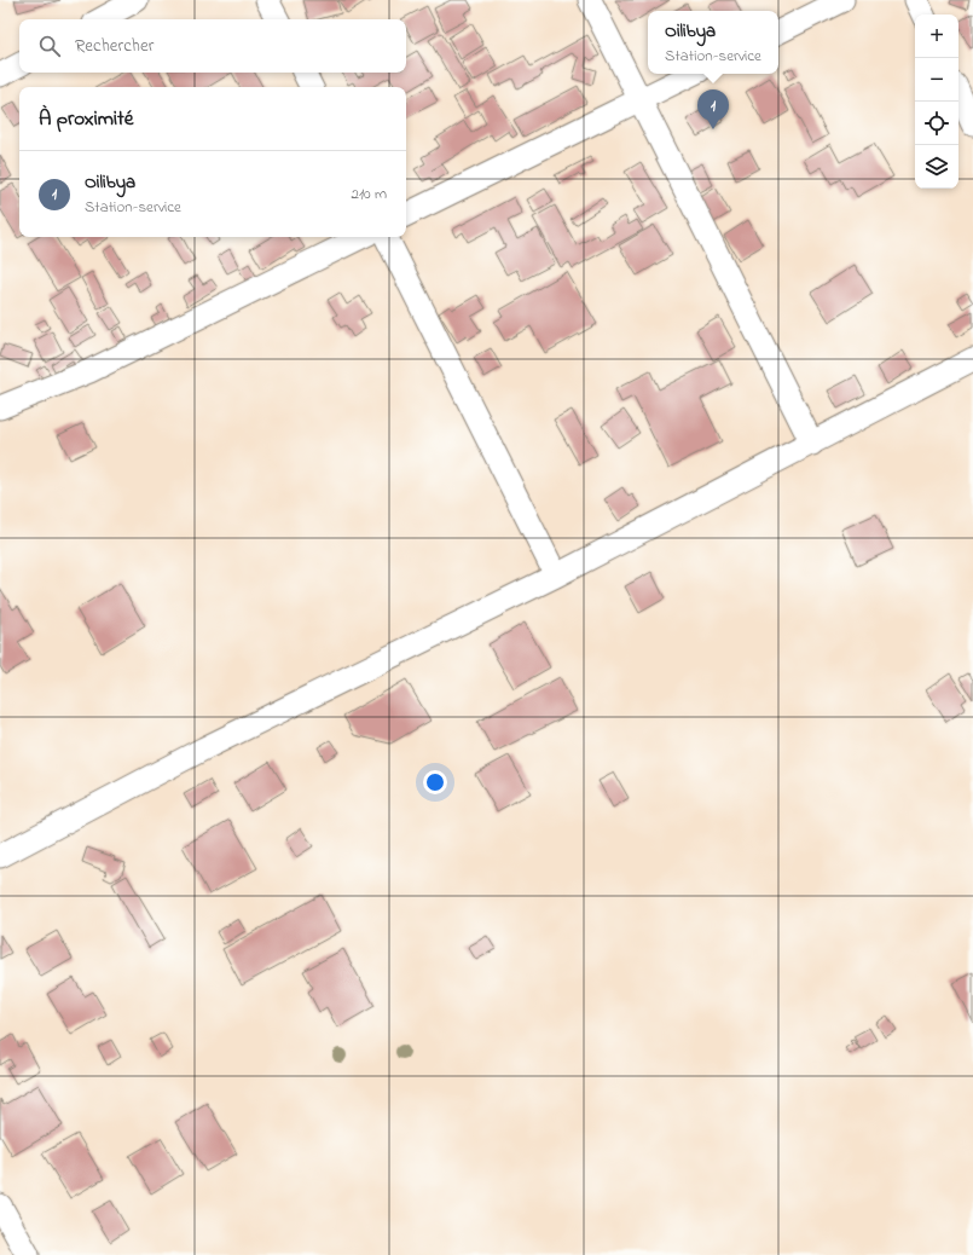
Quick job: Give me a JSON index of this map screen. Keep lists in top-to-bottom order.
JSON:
{
  "page": {
    "popup": ["Oilibya", "Station-service"],
    "map_buttons": ["+", "−"],
    "search": "Rechercher",
    "heading": "À proximité",
    "pins": "1",
    "list": [
      {
        "mark": "1",
        "name": "Oilibya",
        "note": "Station-service",
        "value": "210 m"
      }
    ]
  }
}
